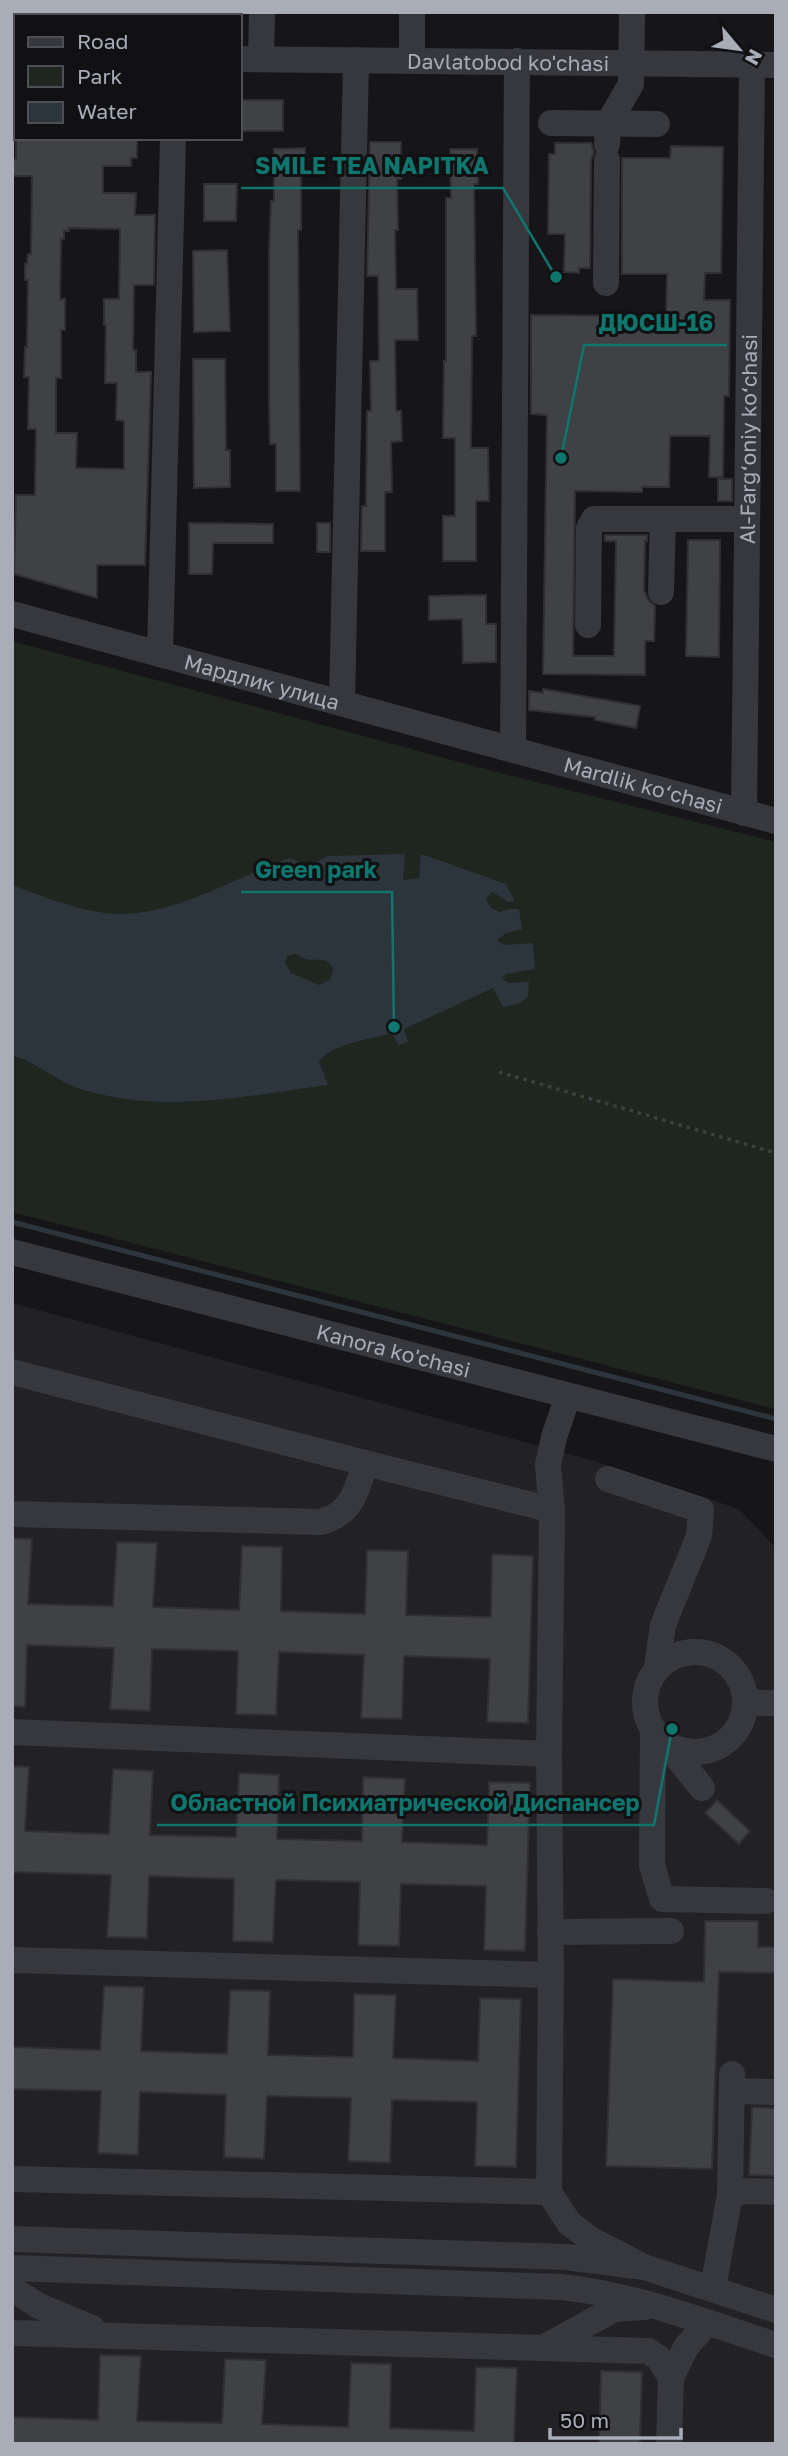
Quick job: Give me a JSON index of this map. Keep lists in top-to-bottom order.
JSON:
{
  "streets": {
    "street": [
      "Davlatobod ko'chasi",
      "Al-Farg‘oniy ko‘chasi",
      "Мардлик улица",
      "Mardlik ko‘chasi",
      "Kanora ko'chasi"
    ]
  },
  "crossings": [
    ["Davlatobod ko'chasi", "Al-Farg‘oniy ko‘chasi"],
    ["Al-Farg‘oniy ko‘chasi", "Mardlik ko‘chasi"],
    ["Мардлик улица", "Mardlik ko‘chasi"]
  ],
  "places": [
    "SMILE TEA NAPITKA",
    "ДЮСШ-16",
    "Green park",
    "Областной Психиатрической Диспансер"
  ],
  "legend": ["Road", "Park", "Water"],
  "scale_bar": "50 m",
  "north": "bottom right"
}
